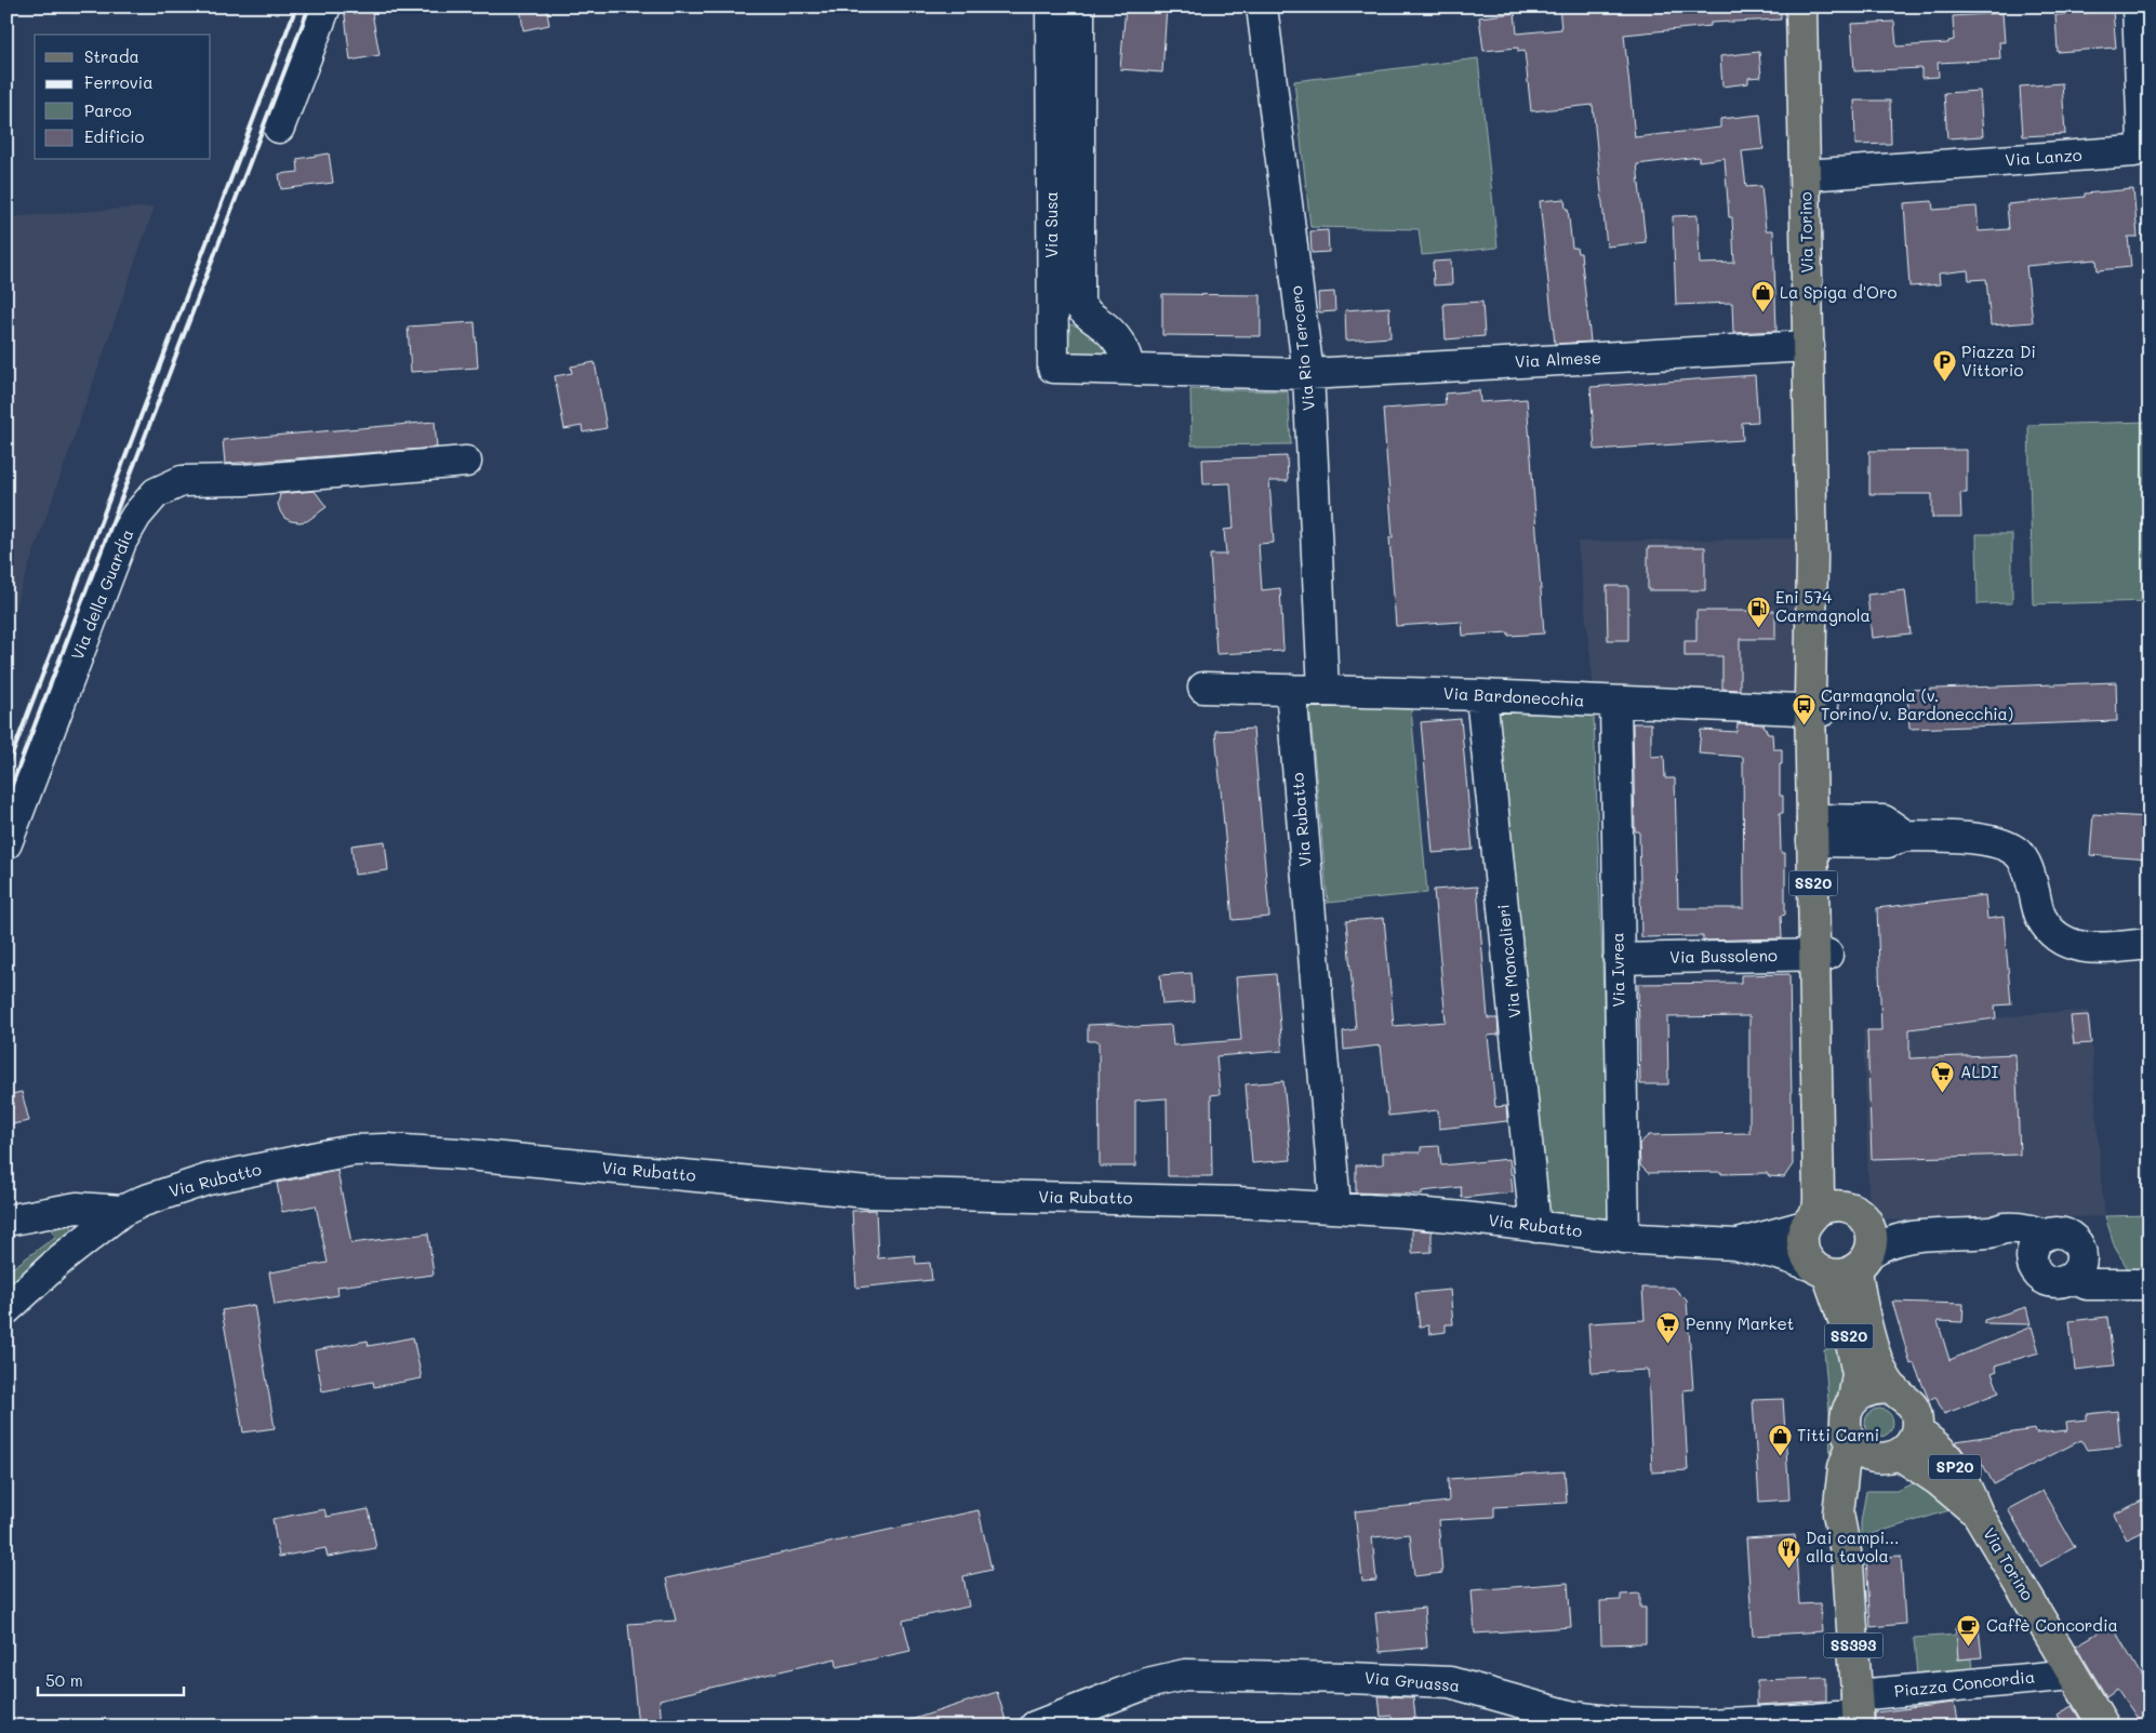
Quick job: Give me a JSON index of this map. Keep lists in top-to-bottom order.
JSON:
{
  "streets": {
    "main road": [
      "Via Torino",
      "SS20",
      "SP20",
      "SS393"
    ],
    "street": [
      "Via Lanzo",
      "Via Susa",
      "Via Rio Tercero",
      "Via Almese",
      "Via della Guardia",
      "Via Bardonecchia",
      "Via Rubatto",
      "Via Bussoleno",
      "Via Moncalieri",
      "Via Ivrea",
      "Via Gruassa",
      "Piazza Concordia"
    ]
  },
  "crossings": [
    ["Via Lanzo", "Via Torino"],
    ["Via Susa", "Via Rio Tercero"],
    ["Via Susa", "Via Almese"],
    ["Via Torino", "Via Almese"],
    ["Via Torino", "Via Bardonecchia"],
    ["Via Torino", "SS20"],
    ["Via Torino", "SS393"],
    ["Via Torino", "Piazza Concordia"],
    ["Via Rio Tercero", "Via Almese"],
    ["Via Rio Tercero", "Via Bardonecchia"],
    ["Via Bardonecchia", "Via Rubatto"],
    ["Via Bardonecchia", "SS20"],
    ["Via Bardonecchia", "Via Moncalieri"],
    ["Via Bardonecchia", "Via Ivrea"],
    ["Via Rubatto", "Via Moncalieri"],
    ["Via Rubatto", "Via Ivrea"],
    ["SS20", "Via Bussoleno"],
    ["SS20", "SS393"],
    ["Via Bussoleno", "Via Ivrea"],
    ["SS393", "Via Gruassa"],
    ["SS393", "Piazza Concordia"],
    ["Via Gruassa", "Piazza Concordia"]
  ],
  "places": {
    "shop": ["La Spiga d'Oro", "Titti Carni"],
    "parking": ["Piazza Di Vittorio"],
    "fuel station": ["Eni 574 Carmagnola"],
    "bus stop": ["Carmagnola (v. Torino/v. Bardonecchia)"],
    "supermarket": ["ALDI", "Penny Market"],
    "restaurant": ["Dai campi... alla tavola"],
    "cafe": ["Caffè Concordia"]
  },
  "legend": [
    "Strada",
    "Ferrovia",
    "Parco",
    "Edificio"
  ],
  "scale_bar": "50 m"
}
